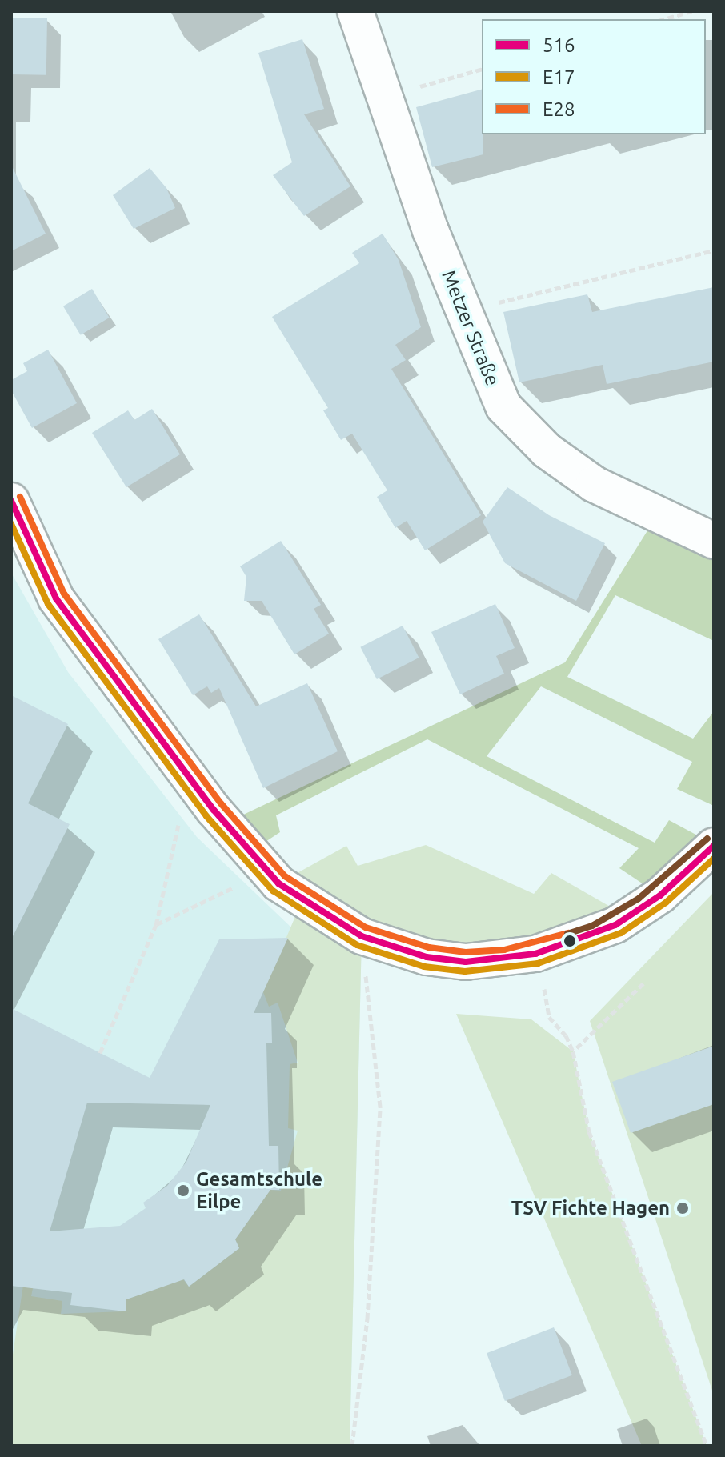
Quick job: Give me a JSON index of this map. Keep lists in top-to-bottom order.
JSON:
{
  "streets": {
    "street": ["Metzer Straße"]
  },
  "places": ["Gesamtschule Eilpe", "TSV Fichte Hagen"],
  "lines": ["transit line E28", "transit line 516", "transit line E17"],
  "legend": ["516", "E17", "E28"]
}
